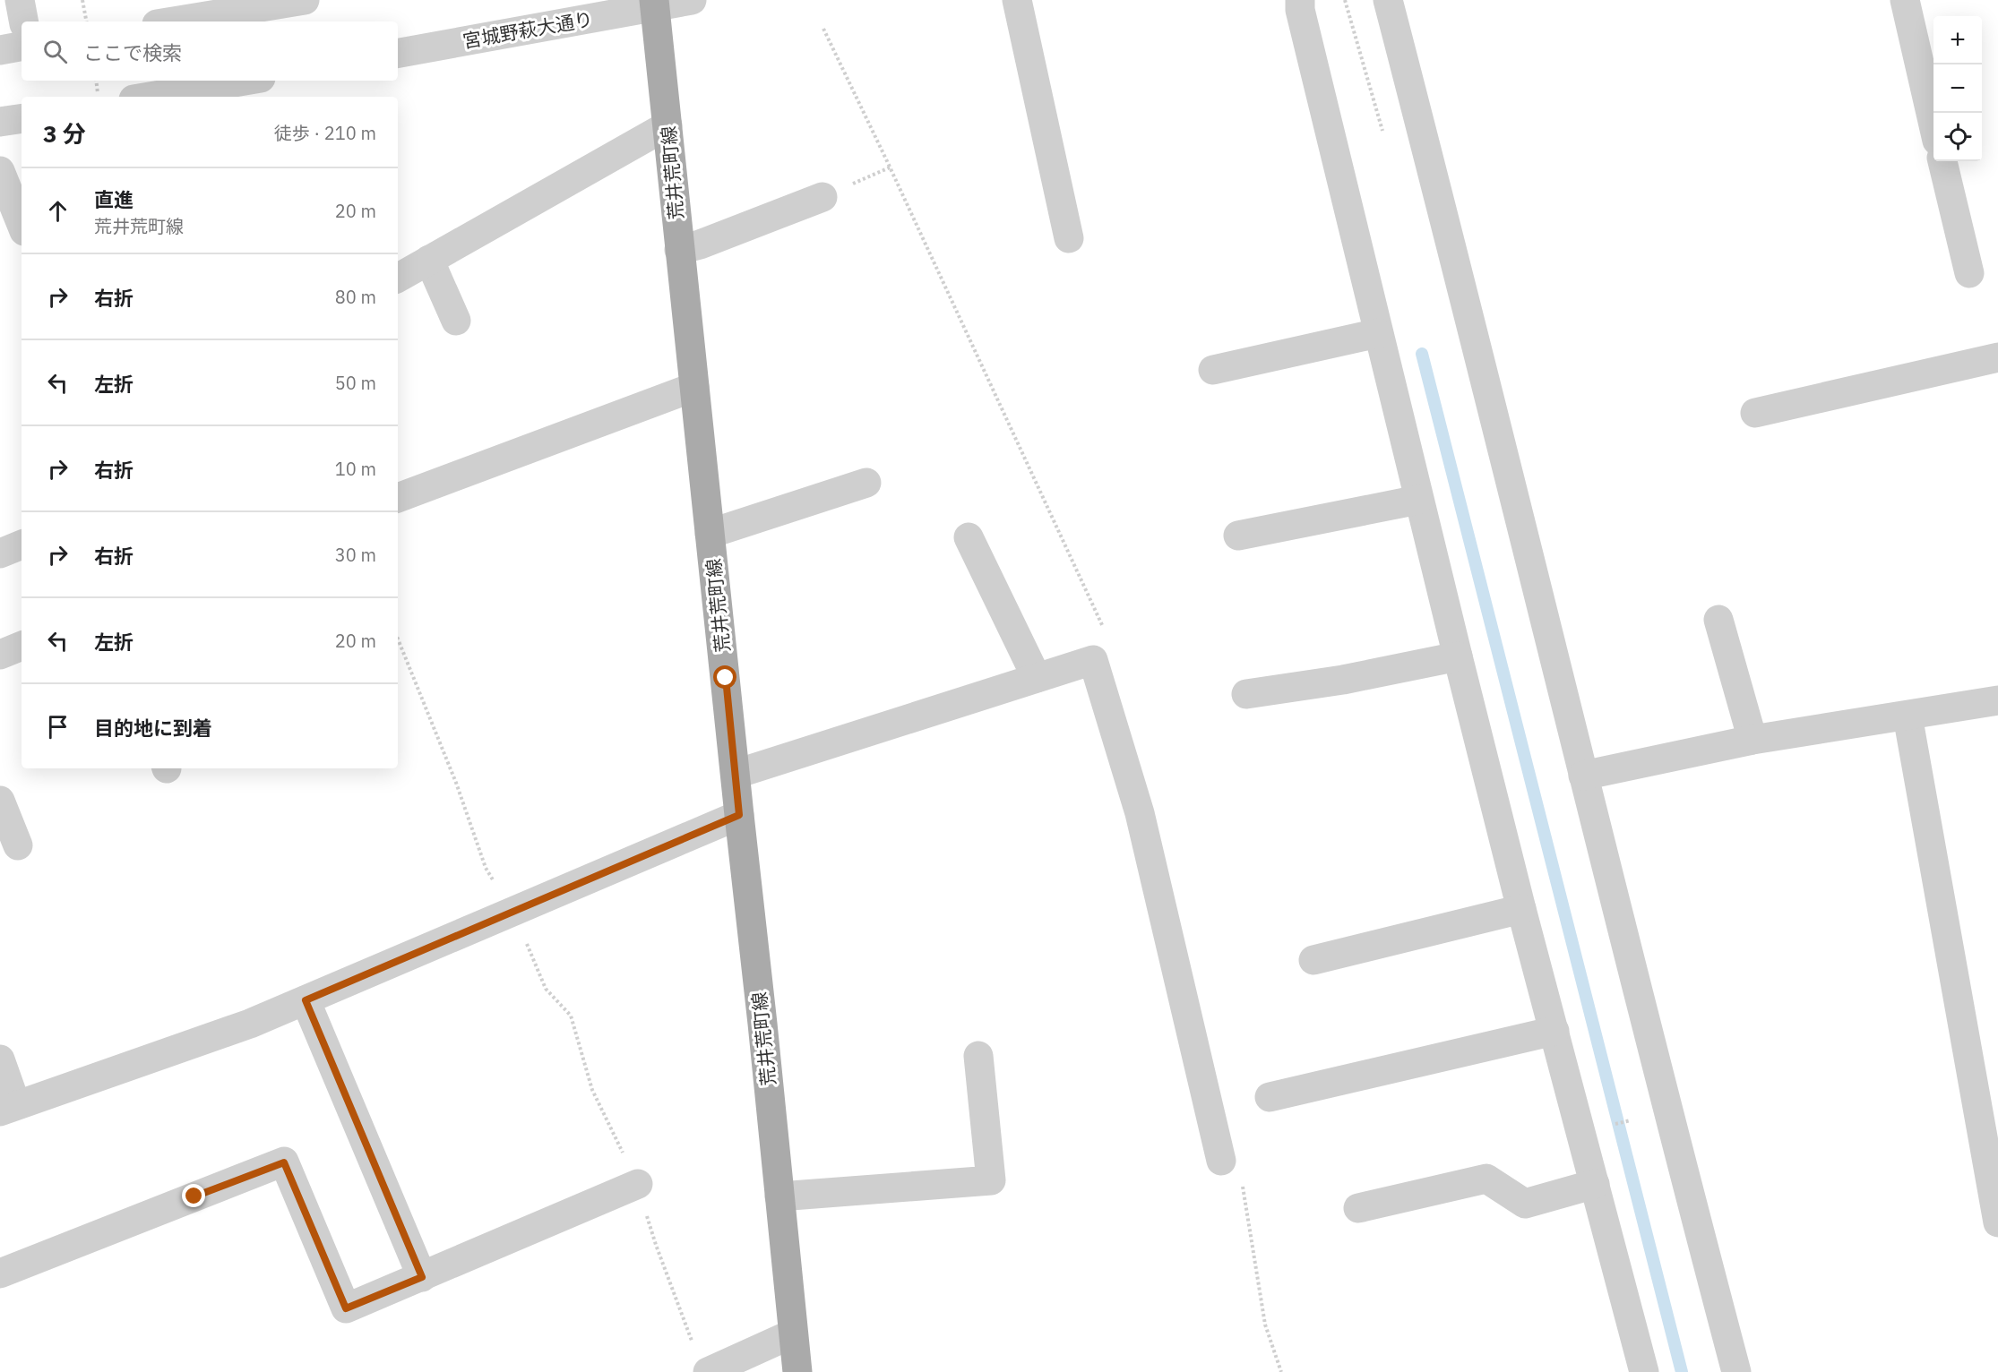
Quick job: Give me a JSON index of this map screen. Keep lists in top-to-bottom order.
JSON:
{
  "streets": {
    "main road": ["荒井荒町線"],
    "street": ["宮城野萩大通り"]
  },
  "crossings": [
    ["宮城野萩大通り", "荒井荒町線"]
  ],
  "page": {
    "map_buttons": ["+", "−"],
    "search": "ここで検索",
    "heading": ["3 分", "徒歩 · 210 m"],
    "list": [
      ["直進", "荒井荒町線", "20 m"],
      ["右折", "80 m"],
      ["左折", "50 m"],
      ["右折", "10 m"],
      ["右折", "30 m"],
      ["左折", "20 m"],
      "目的地に到着"
    ]
  }
}
